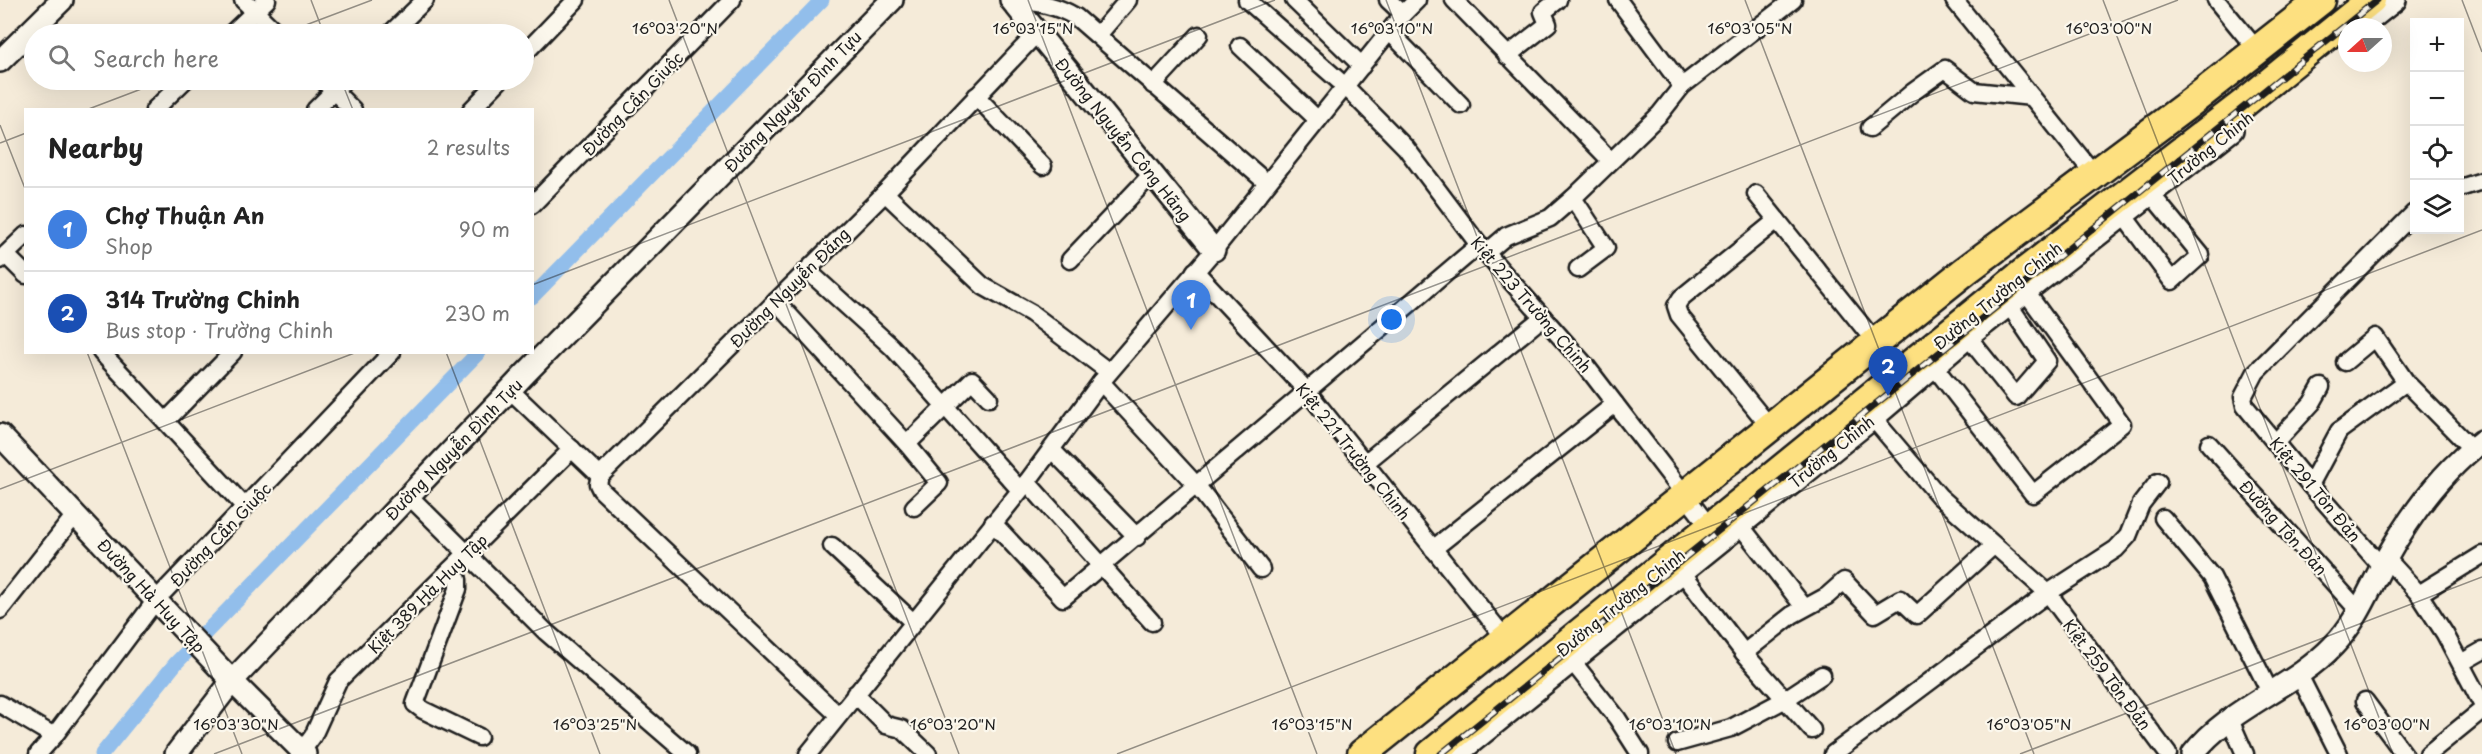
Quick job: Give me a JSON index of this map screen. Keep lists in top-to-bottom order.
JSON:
{
  "streets": {
    "highway": ["Đường Trường Chinh"],
    "street": [
      "Đường Nguyễn Đình Tựu",
      "Đường Cần Giuộc",
      "Đường Nguyễn Công Hãng",
      "Trường Chinh",
      "Đường Nguyễn Đăng",
      "Kiệt 223 Trường Chinh",
      "Kiệt 221 Trường Chinh",
      "Kiệt 291 Tôn Đản",
      "Đường Tôn Đản",
      "Kiệt 389 Hà Huy Tập",
      "Đường Hà Huy Tập",
      "Kiệt 259 Tôn Đản"
    ]
  },
  "crossings": [
    ["Đường Nguyễn Đình Tựu", "Đường Hà Huy Tập"],
    ["Đường Cần Giuộc", "Đường Hà Huy Tập"],
    ["Đường Nguyễn Công Hãng", "Đường Nguyễn Đăng"],
    ["Trường Chinh", "Đường Trường Chinh"],
    ["Trường Chinh", "Kiệt 259 Tôn Đản"],
    ["Đường Trường Chinh", "Kiệt 223 Trường Chinh"],
    ["Kiệt 389 Hà Huy Tập", "Đường Hà Huy Tập"]
  ],
  "north": "left",
  "page": {
    "map_buttons": ["+", "−"],
    "search": "Search here",
    "heading": ["Nearby", "2 results"],
    "list": [
      {
        "mark": "1",
        "name": "Chợ Thuận An",
        "note": "Shop",
        "value": "90 m"
      },
      {
        "mark": "2",
        "name": "314 Trường Chinh",
        "note": "Bus stop · Trường Chinh",
        "value": "230 m"
      }
    ],
    "pins": ["1", "2"]
  },
  "coordinates": [
    "16°03'10\"N",
    "16°03'05\"N",
    "16°03'00\"N",
    "16°03'20\"N",
    "16°03'15\"N",
    "16°03'30\"N",
    "16°03'25\"N"
  ]
}
